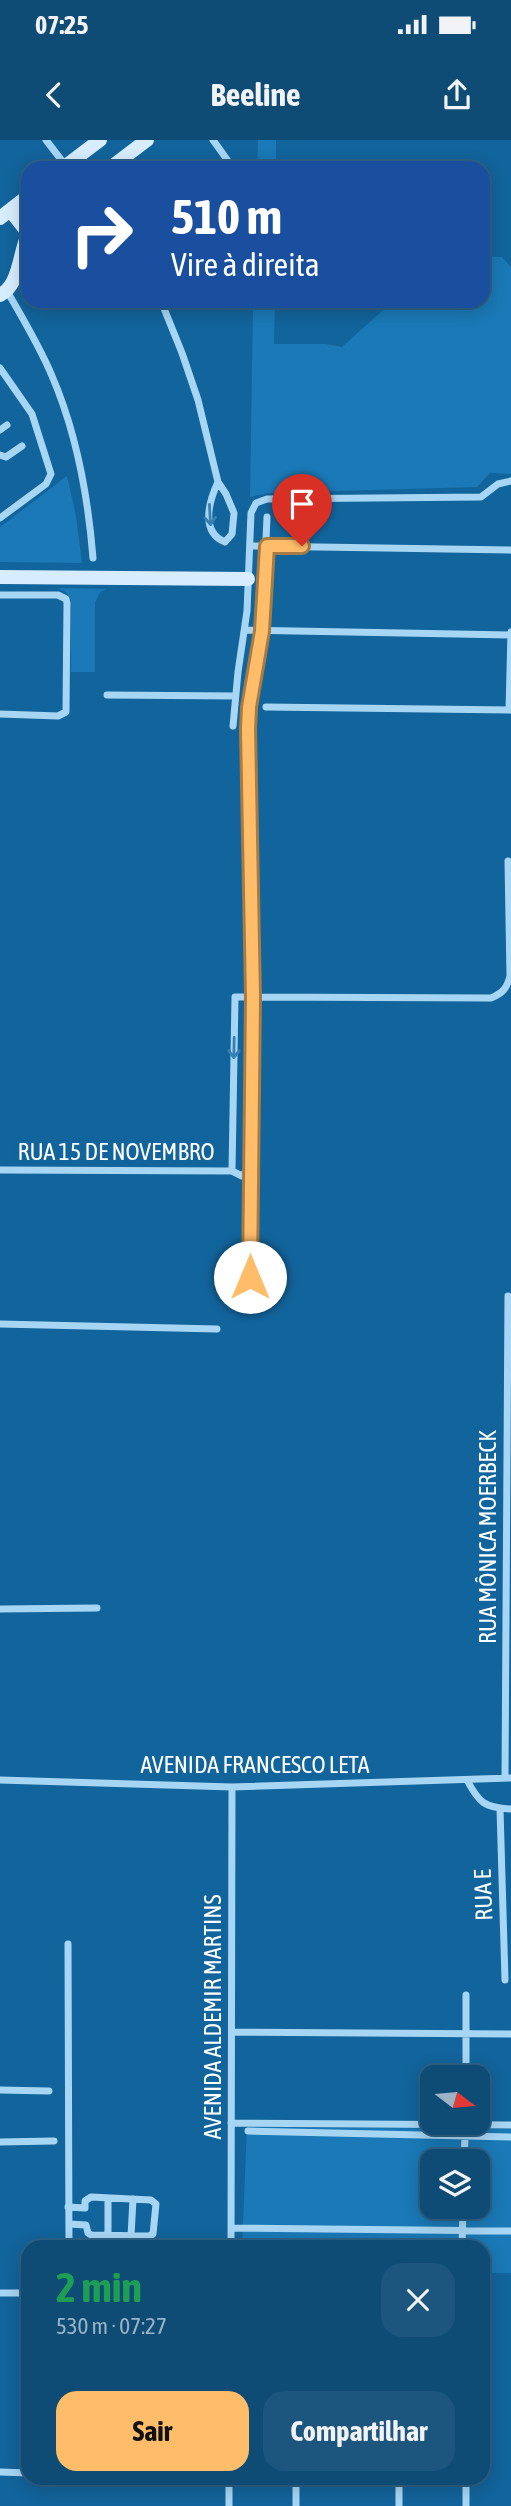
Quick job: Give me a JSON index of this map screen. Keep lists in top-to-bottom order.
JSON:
{
  "streets": {
    "street": [
      "RUA 15 DE NOVEMBRO",
      "RUA MÔNICA MOERBECK",
      "AVENIDA FRANCESCO LETA",
      "RUA E",
      "AVENIDA ALDEMIR MARTINS"
    ]
  },
  "crossings": [
    ["RUA MÔNICA MOERBECK", "AVENIDA FRANCESCO LETA"],
    ["AVENIDA FRANCESCO LETA", "AVENIDA ALDEMIR MARTINS"]
  ],
  "north": "right",
  "page": {
    "status": "07:25",
    "header": "Beeline",
    "turn": ["510 m", "Vire à direita"],
    "heading": ["2 min", "530 m · 07:27"],
    "buttons": ["Sair", "Compartilhar"]
  }
}
